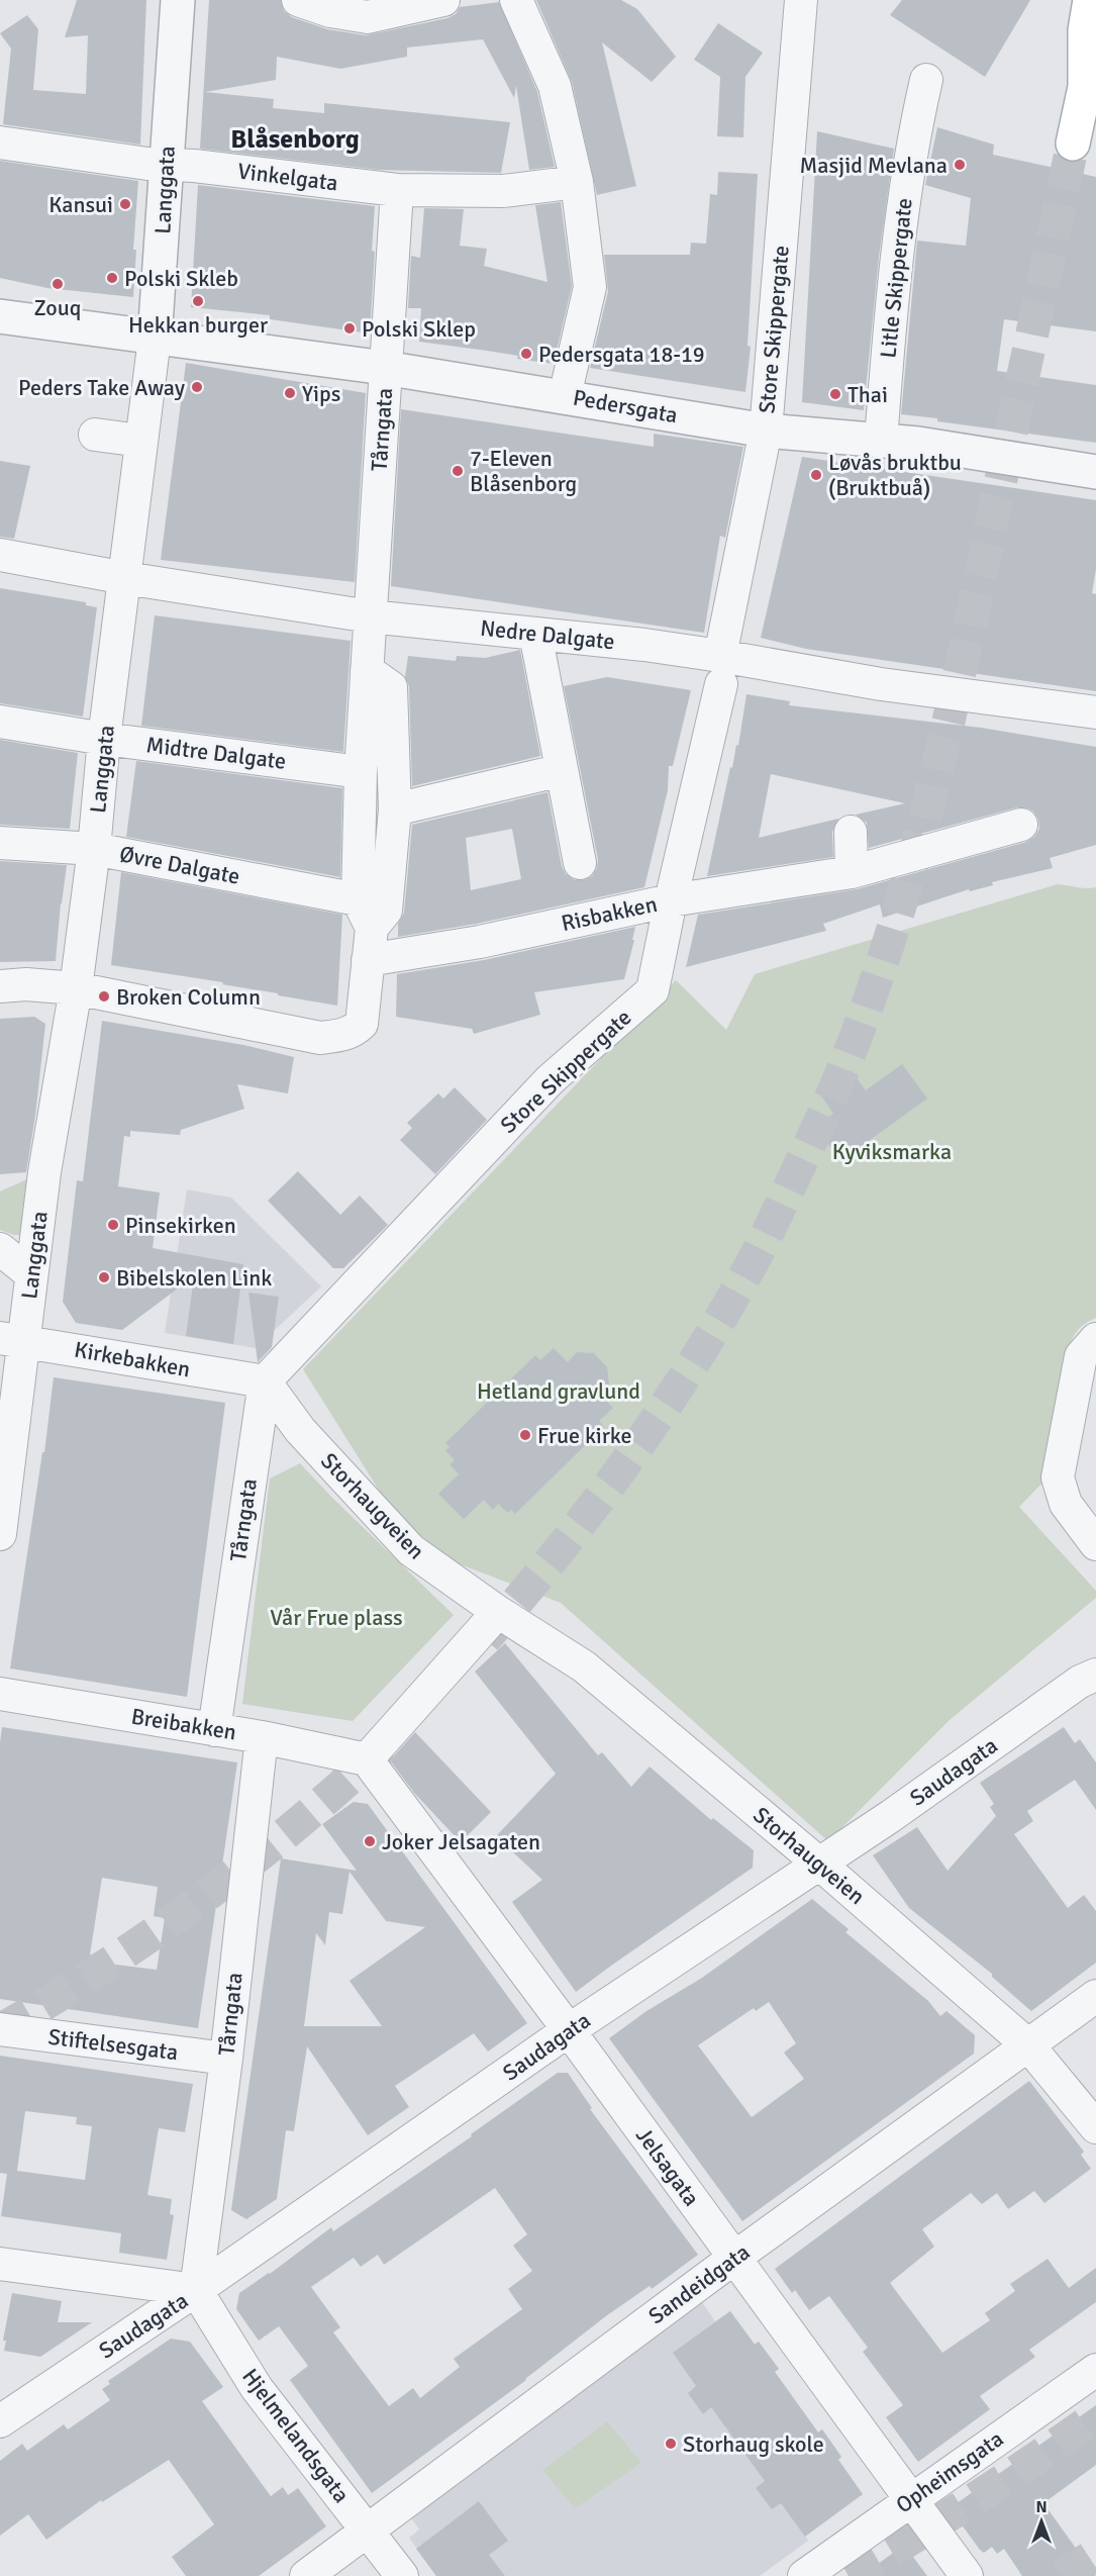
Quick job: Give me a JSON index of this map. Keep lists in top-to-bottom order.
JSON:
{
  "streets": {
    "street": [
      "Vinkelgata",
      "Langgata",
      "Litle Skippergate",
      "Store Skippergate",
      "Pedersgata",
      "Tårngata",
      "Nedre Dalgate",
      "Midtre Dalgate",
      "Øvre Dalgate",
      "Risbakken",
      "Kirkebakken",
      "Storhaugveien",
      "Breibakken",
      "Saudagata",
      "Stiftelsesgata",
      "Jelsagata",
      "Sandeidgata",
      "Hjelmelandsgata",
      "Opheimsgata"
    ]
  },
  "crossings": [
    ["Vinkelgata", "Langgata"],
    ["Vinkelgata", "Tårngata"],
    ["Langgata", "Pedersgata"],
    ["Langgata", "Nedre Dalgate"],
    ["Langgata", "Midtre Dalgate"],
    ["Langgata", "Øvre Dalgate"],
    ["Langgata", "Kirkebakken"],
    ["Litle Skippergate", "Pedersgata"],
    ["Store Skippergate", "Pedersgata"],
    ["Store Skippergate", "Tårngata"],
    ["Store Skippergate", "Nedre Dalgate"],
    ["Store Skippergate", "Risbakken"],
    ["Store Skippergate", "Kirkebakken"],
    ["Store Skippergate", "Storhaugveien"],
    ["Pedersgata", "Tårngata"],
    ["Tårngata", "Nedre Dalgate"],
    ["Tårngata", "Midtre Dalgate"],
    ["Tårngata", "Øvre Dalgate"],
    ["Tårngata", "Kirkebakken"],
    ["Tårngata", "Storhaugveien"],
    ["Tårngata", "Breibakken"],
    ["Tårngata", "Saudagata"],
    ["Tårngata", "Stiftelsesgata"],
    ["Tårngata", "Hjelmelandsgata"],
    ["Kirkebakken", "Storhaugveien"],
    ["Storhaugveien", "Saudagata"],
    ["Storhaugveien", "Sandeidgata"],
    ["Breibakken", "Jelsagata"],
    ["Saudagata", "Jelsagata"],
    ["Saudagata", "Hjelmelandsgata"],
    ["Jelsagata", "Sandeidgata"],
    ["Jelsagata", "Opheimsgata"],
    ["Sandeidgata", "Hjelmelandsgata"]
  ],
  "districts": ["Blåsenborg"],
  "parks": ["Kyviksmarka", "Hetland gravlund", "Vår Frue plass"],
  "places": [
    "Masjid Mevlana",
    "Kansui",
    "Polski Skleb",
    "Zouq",
    "Hekkan burger",
    "Polski Sklep",
    "Pedersgata 18-19",
    "Peders Take Away",
    "Yips",
    "Thai",
    "7-Eleven Blåsenborg",
    "Løvås bruktbu (Bruktbuå)",
    "Broken Column",
    "Pinsekirken",
    "Bibelskolen Link",
    "Frue kirke",
    "Joker Jelsagaten",
    "Storhaug skole"
  ],
  "north": "top"
}
